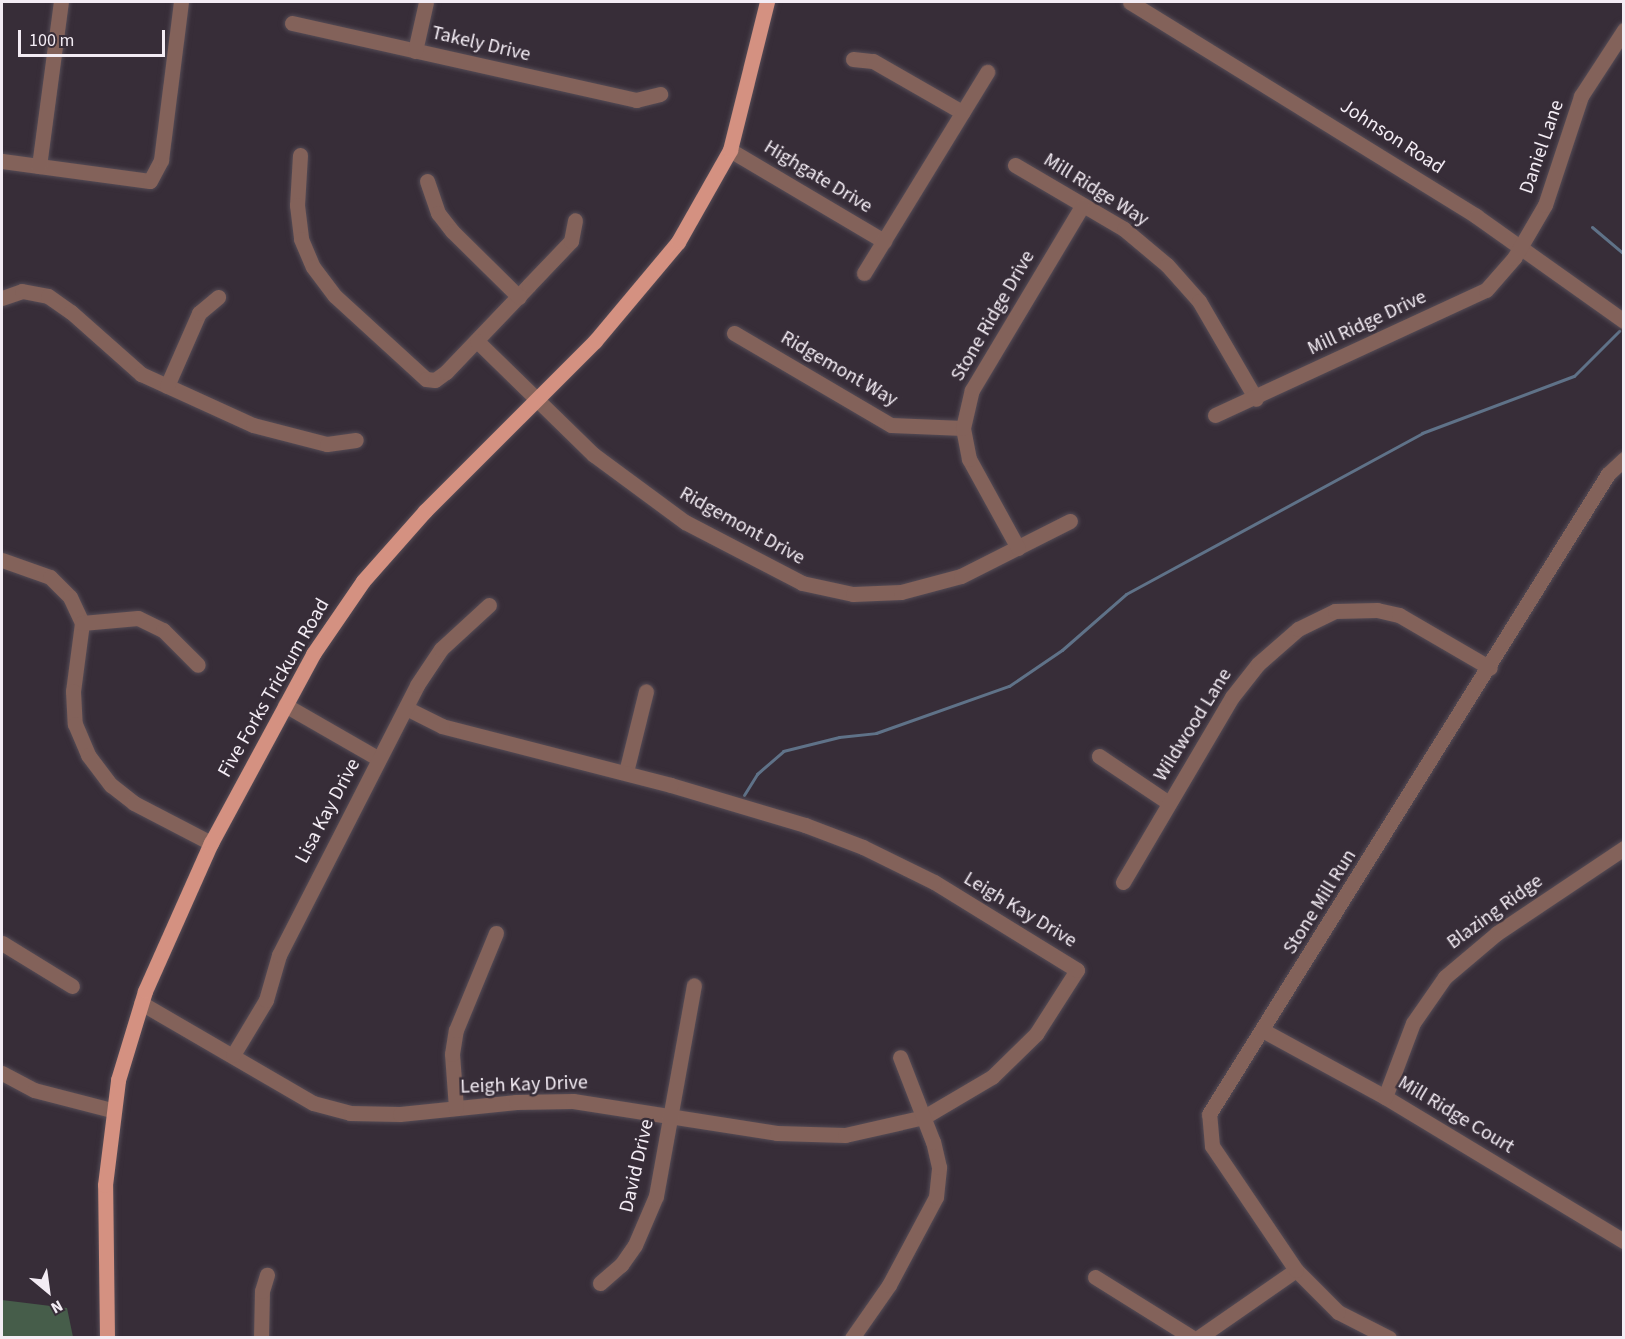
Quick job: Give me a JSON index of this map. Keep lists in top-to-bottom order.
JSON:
{
  "streets": {
    "main road": ["Five Forks Trickum Road"],
    "street": [
      "Takely Drive",
      "Johnson Road",
      "Daniel Lane",
      "Highgate Drive",
      "Mill Ridge Way",
      "Stone Ridge Drive",
      "Mill Ridge Drive",
      "Ridgemont Way",
      "Ridgemont Drive",
      "Wildwood Lane",
      "Lisa Kay Drive",
      "Stone Mill Run",
      "Leigh Kay Drive",
      "Blazing Ridge",
      "Mill Ridge Court",
      "David Drive"
    ]
  },
  "crossings": [
    ["Johnson Road", "Daniel Lane"],
    ["Johnson Road", "Mill Ridge Drive"],
    ["Daniel Lane", "Mill Ridge Drive"],
    ["Highgate Drive", "Five Forks Trickum Road"],
    ["Mill Ridge Way", "Stone Ridge Drive"],
    ["Mill Ridge Way", "Mill Ridge Drive"],
    ["Stone Ridge Drive", "Ridgemont Way"],
    ["Stone Ridge Drive", "Ridgemont Drive"],
    ["Ridgemont Drive", "Five Forks Trickum Road"],
    ["Five Forks Trickum Road", "Leigh Kay Drive"],
    ["Wildwood Lane", "Stone Mill Run"],
    ["Lisa Kay Drive", "Leigh Kay Drive"],
    ["Stone Mill Run", "Mill Ridge Court"],
    ["Leigh Kay Drive", "David Drive"],
    ["Blazing Ridge", "Mill Ridge Court"]
  ],
  "scale_bar": "100 m",
  "north": "bottom right"
}
